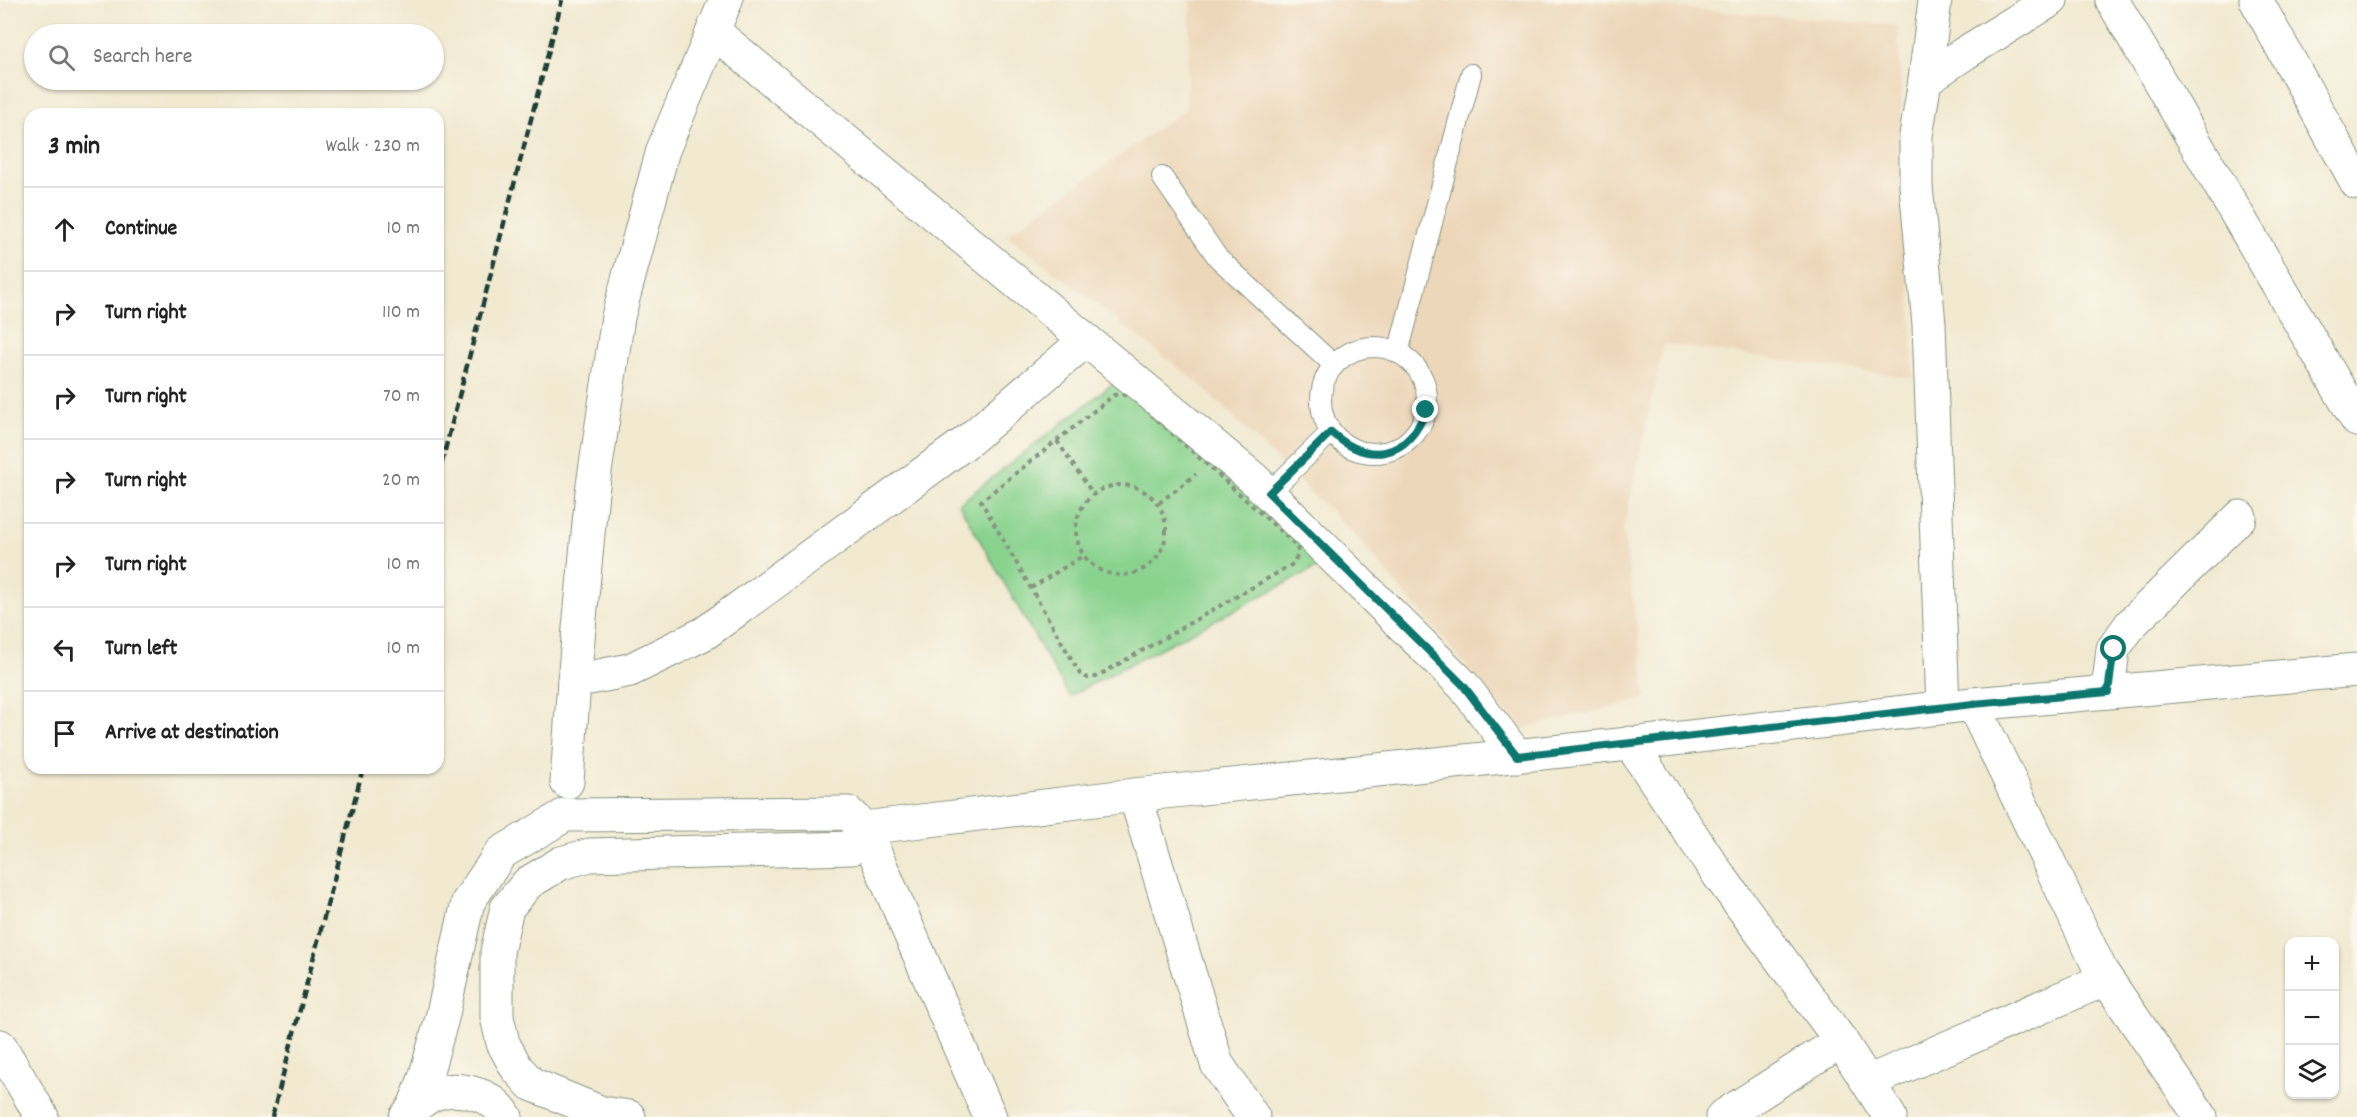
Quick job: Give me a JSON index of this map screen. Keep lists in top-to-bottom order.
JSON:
{
  "page": {
    "search": "Search here",
    "heading": ["3 min", "Walk · 230 m"],
    "list": [
      ["Continue", "10 m"],
      ["Turn right", "110 m"],
      ["Turn right", "70 m"],
      ["Turn right", "20 m"],
      ["Turn right", "10 m"],
      ["Turn left", "10 m"],
      "Arrive at destination"
    ],
    "map_buttons": ["+", "−"]
  }
}
